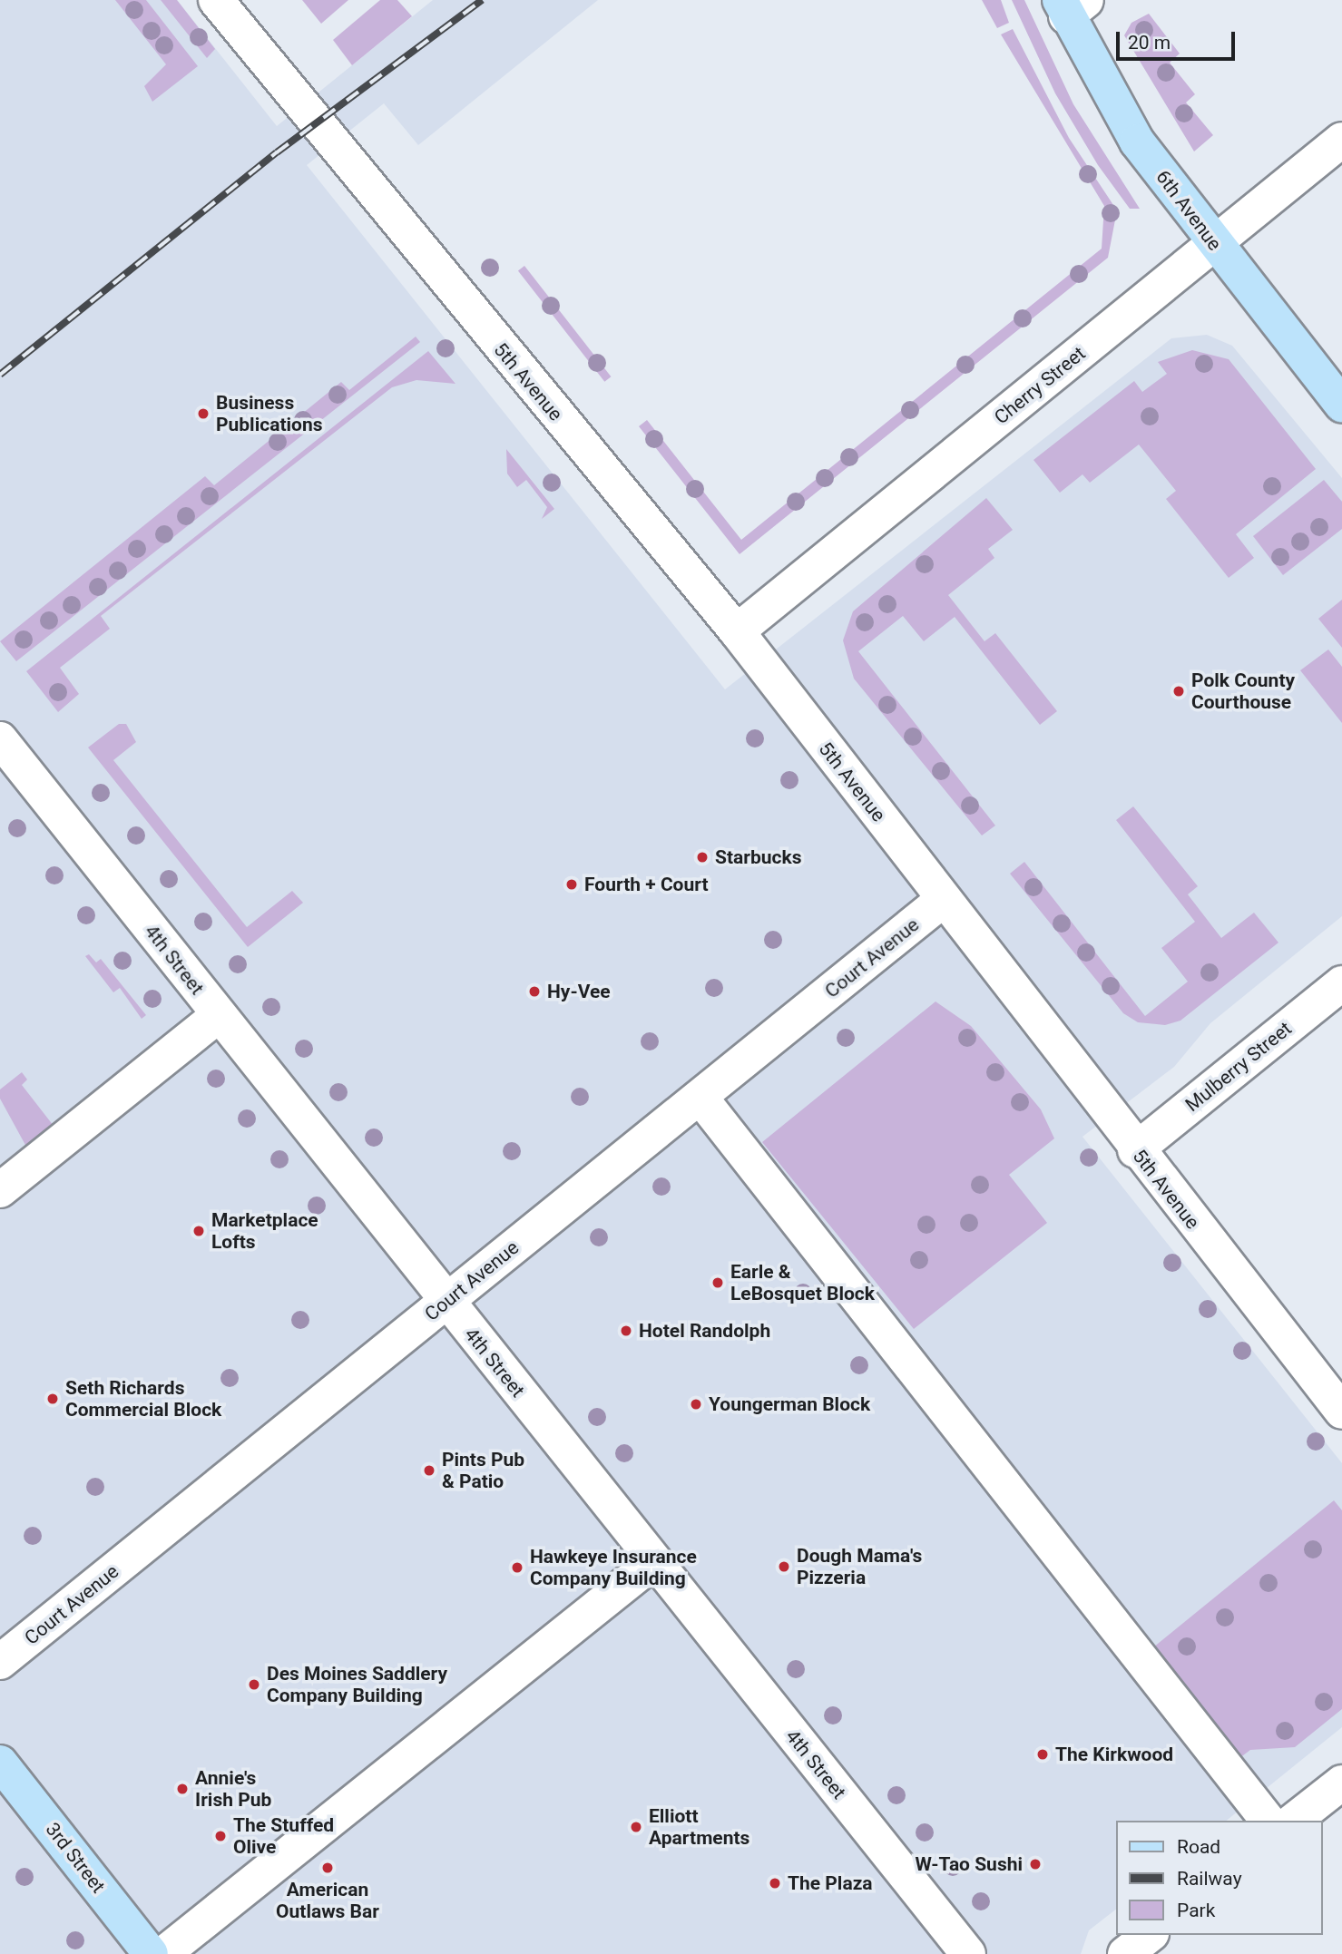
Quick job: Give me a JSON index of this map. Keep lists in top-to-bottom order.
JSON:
{
  "streets": {
    "main road": ["6th Avenue", "3rd Street"],
    "street": [
      "5th Avenue",
      "Cherry Street",
      "Court Avenue",
      "4th Street",
      "Mulberry Street"
    ]
  },
  "crossings": [
    ["6th Avenue", "Cherry Street"],
    ["5th Avenue", "Cherry Street"],
    ["5th Avenue", "Court Avenue"],
    ["5th Avenue", "Mulberry Street"],
    ["Court Avenue", "4th Street"]
  ],
  "places": [
    "Business Publications",
    "Polk County Courthouse",
    "Starbucks",
    "Fourth + Court",
    "Hy-Vee",
    "Marketplace Lofts",
    "Earle & LeBosquet Block",
    "Hotel Randolph",
    "Seth Richards Commercial Block",
    "Youngerman Block",
    "Pints Pub & Patio",
    "Dough Mama's Pizzeria",
    "Hawkeye Insurance Company Building",
    "Des Moines Saddlery Company Building",
    "The Kirkwood",
    "Annie's Irish Pub",
    "Elliott Apartments",
    "The Stuffed Olive",
    "W-Tao Sushi",
    "American Outlaws Bar",
    "The Plaza"
  ],
  "legend": ["Road", "Railway", "Park"],
  "scale_bar": "20 m"
}
